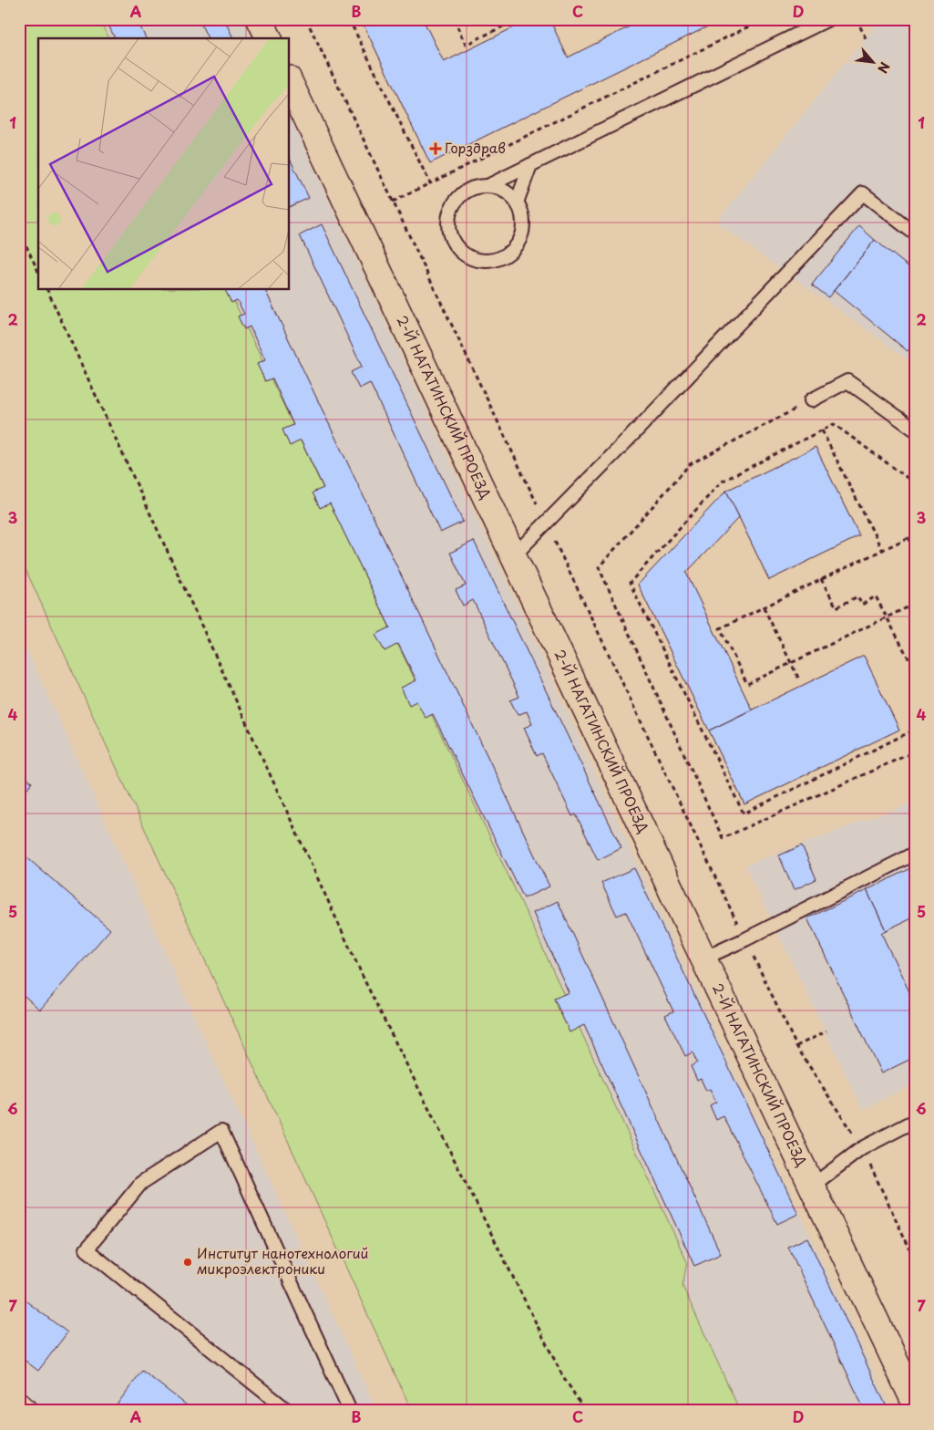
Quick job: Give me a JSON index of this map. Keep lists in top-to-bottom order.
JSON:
{
  "streets": {
    "street": ["2-Й НАГАТИНСКИЙ ПРОЕЗД"]
  },
  "places": {
    "health": ["Горздрав"],
    "other": ["Институт нанотехнологий микроэлектроники"]
  },
  "north": "bottom right",
  "grid": {
    "columns": [
      "A",
      "B",
      "C",
      "D"
    ],
    "rows": [
      "1",
      "2",
      "3",
      "4",
      "5",
      "6",
      "7"
    ]
  }
}
